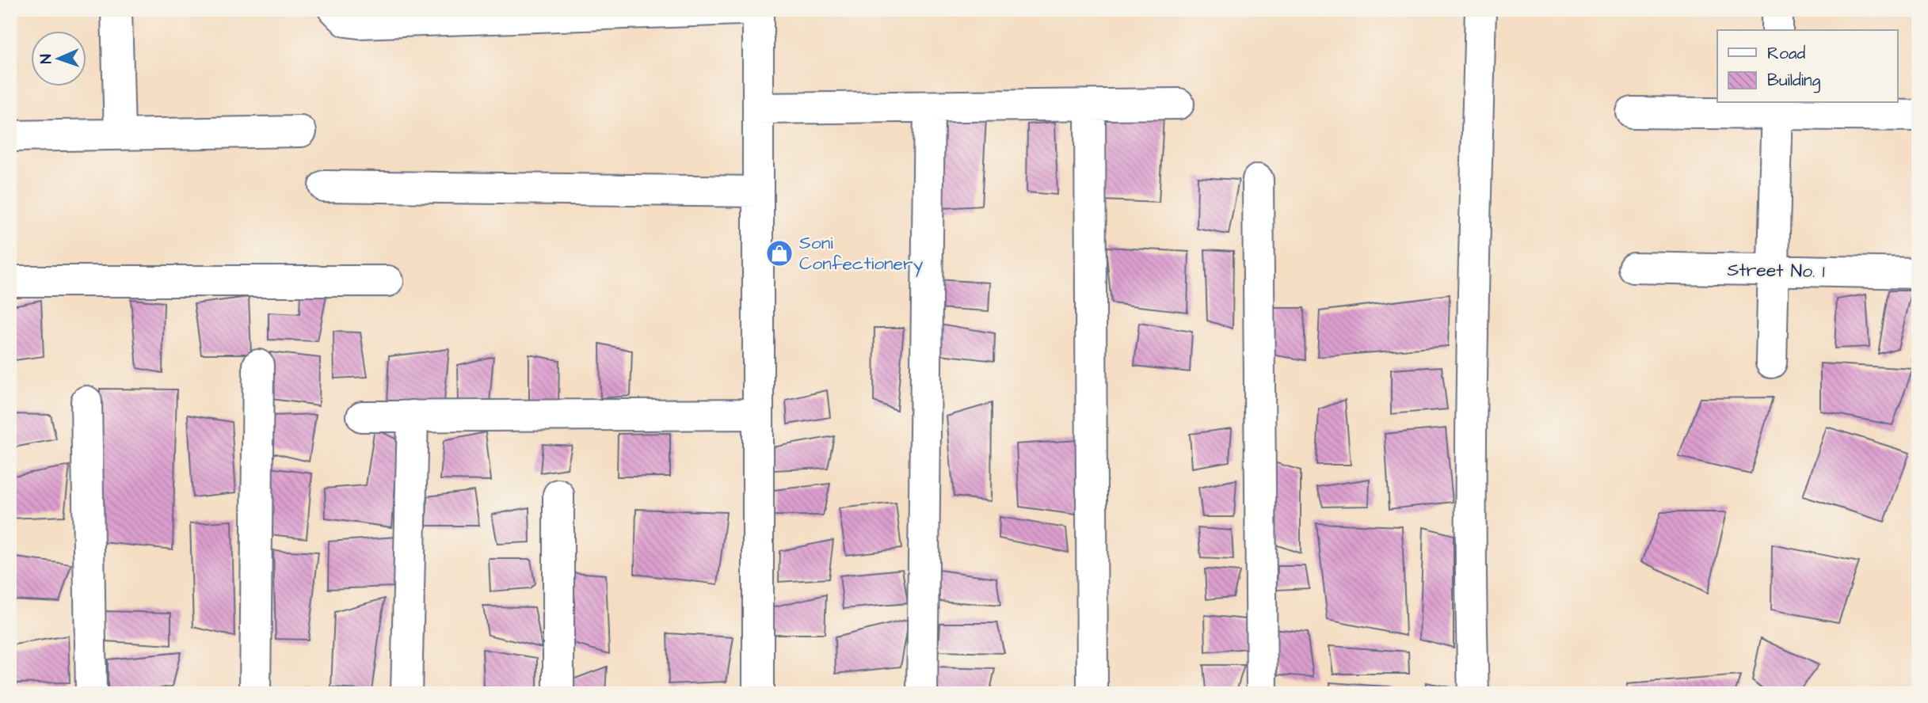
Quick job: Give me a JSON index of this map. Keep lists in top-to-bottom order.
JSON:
{
  "streets": {
    "street": ["Street No. 1"]
  },
  "places": {
    "shop": ["Soni Confectionery"]
  },
  "legend": ["Road", "Building"],
  "north": "left"
}
